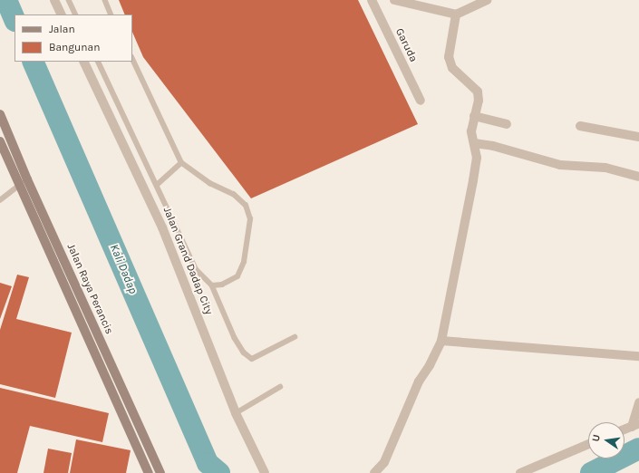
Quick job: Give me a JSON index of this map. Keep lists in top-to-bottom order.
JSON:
{
  "streets": {
    "street": ["Garuda", "Jalan Grand Dadap City", "Jalan Raya Perancis"]
  },
  "water": ["Kali Dadap"],
  "legend": ["Jalan", "Bangunan"],
  "north": "left"
}
